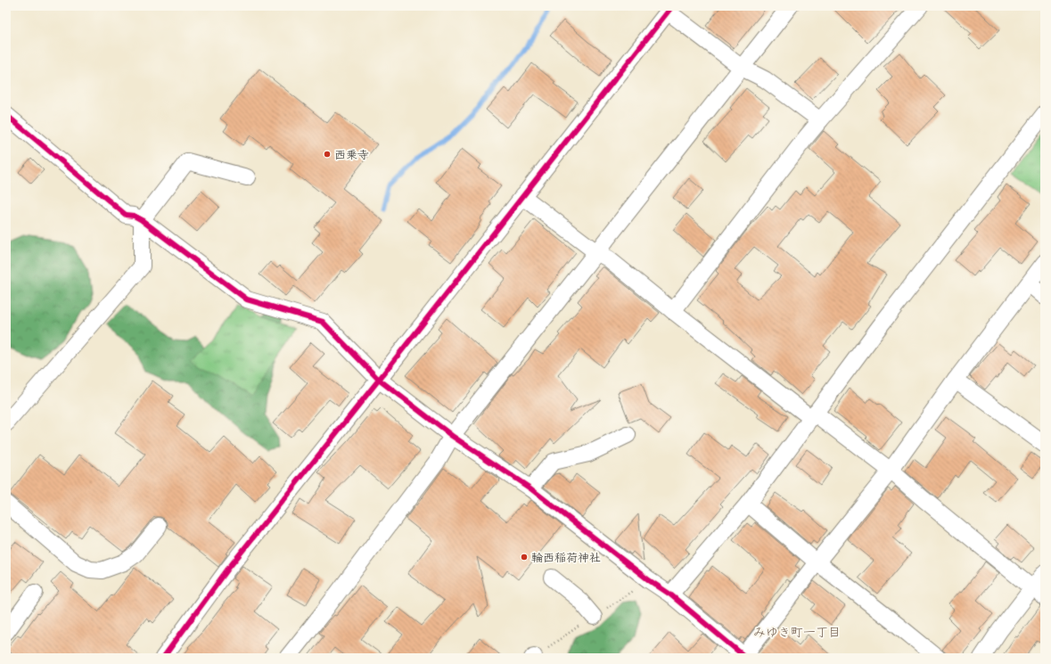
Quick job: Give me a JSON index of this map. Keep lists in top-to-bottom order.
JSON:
{
  "districts": ["みゆき町一丁目"],
  "places": ["西乗寺", "輪西稲荷神社"]
}
